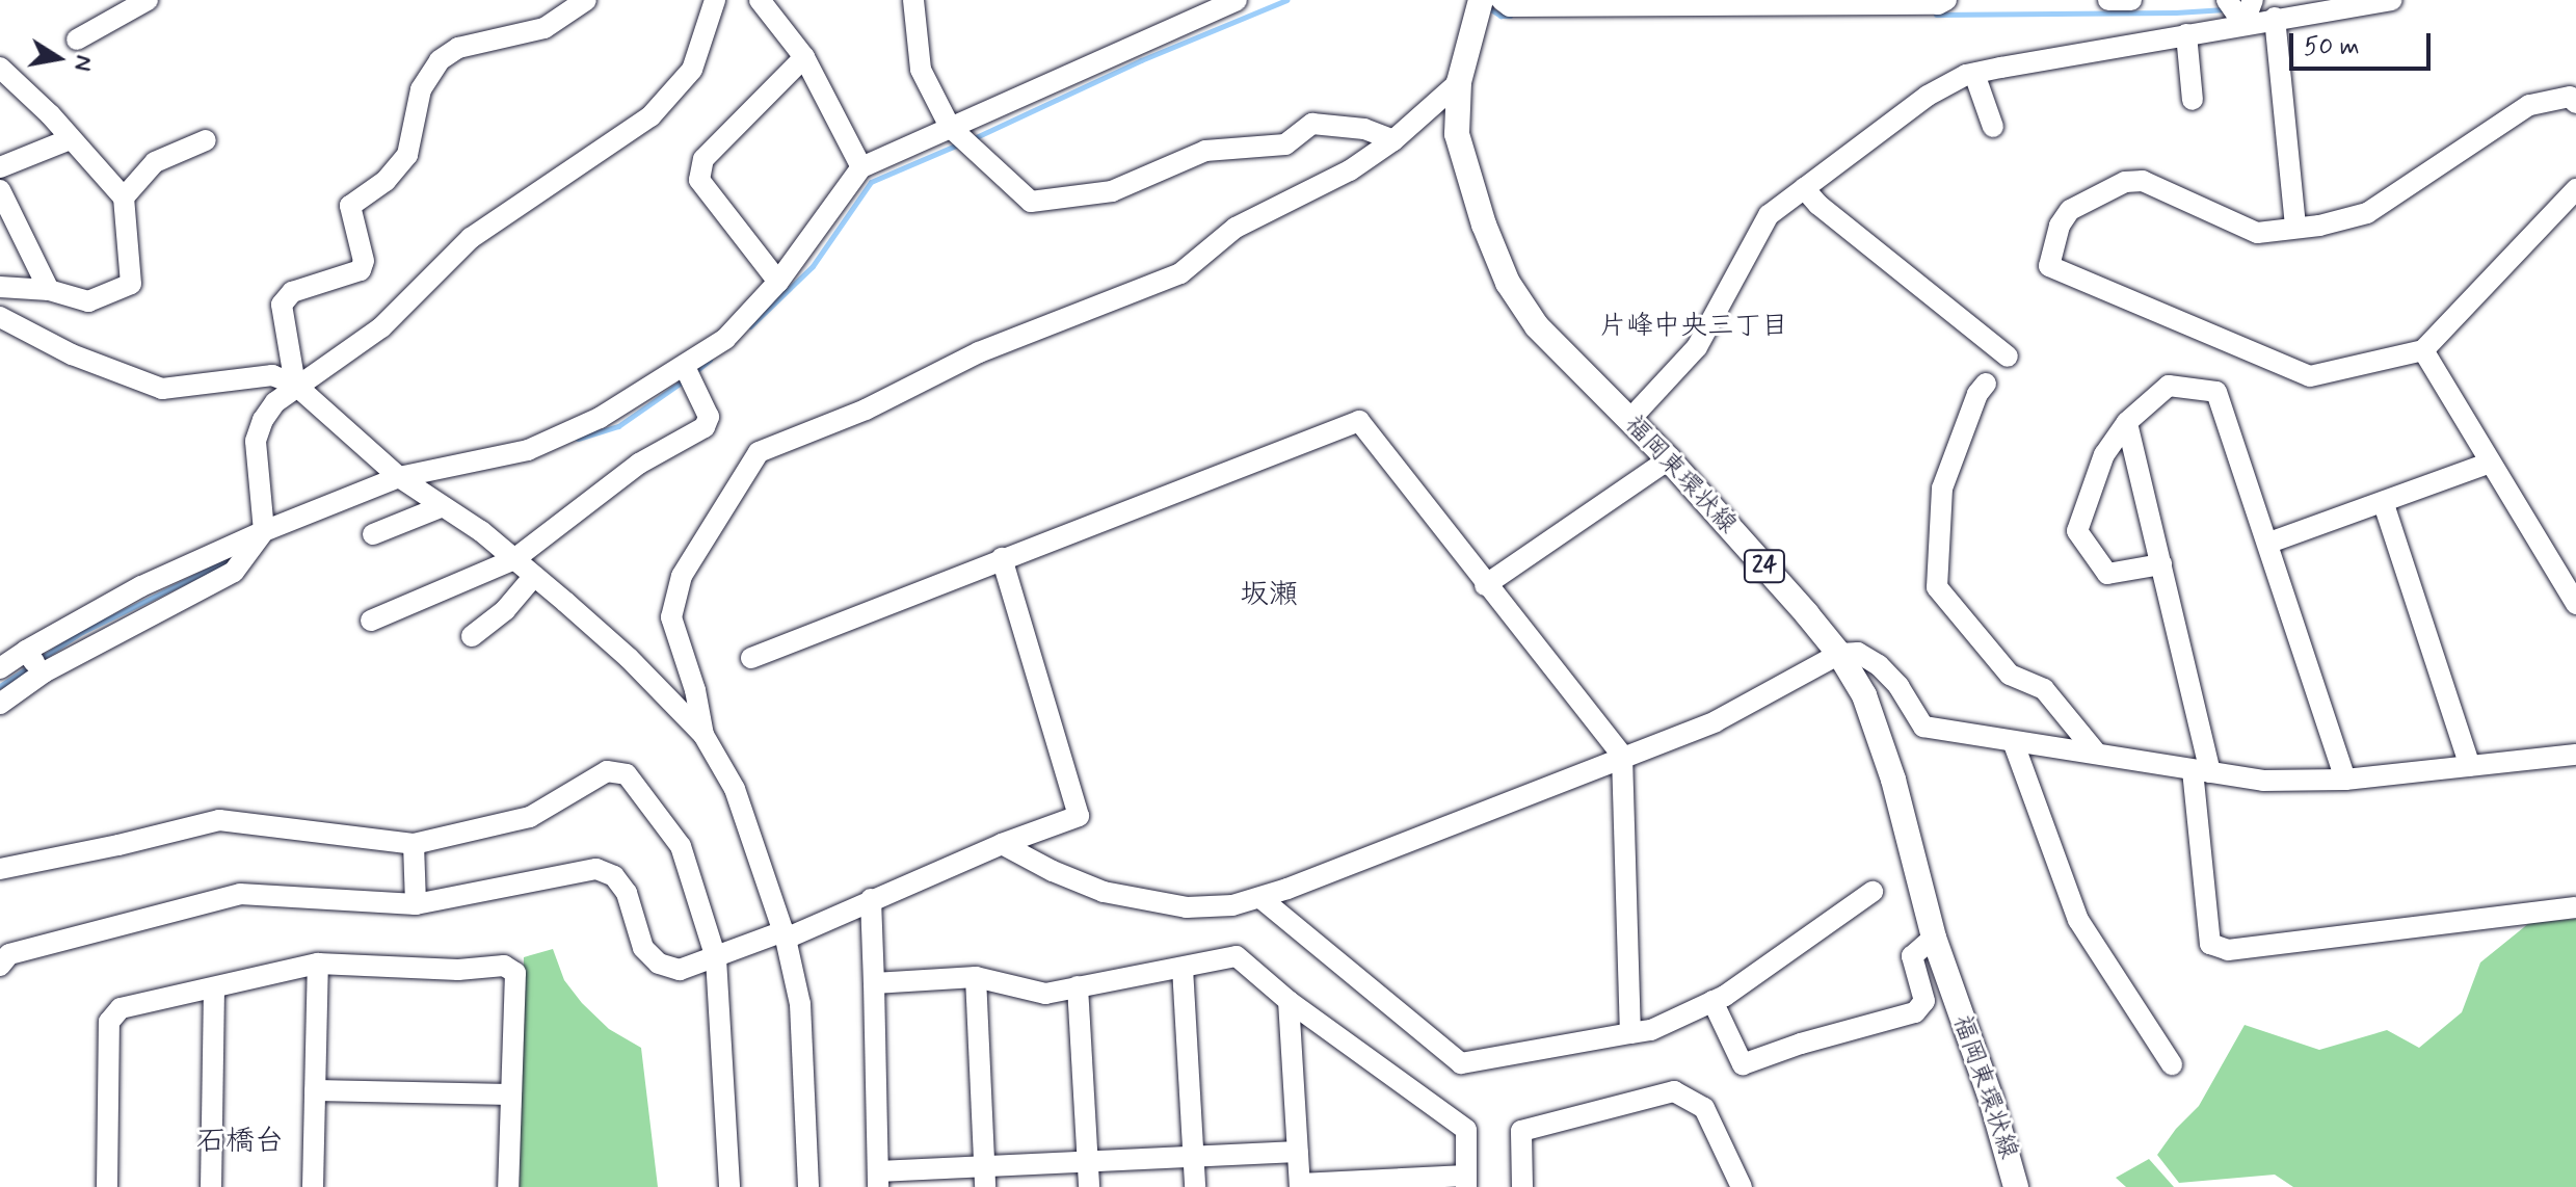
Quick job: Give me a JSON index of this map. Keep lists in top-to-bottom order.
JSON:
{
  "streets": {
    "main road": ["福岡東環状線", "24"]
  },
  "districts": ["片峰中央三丁目", "坂瀬", "石橋台"],
  "scale_bar": "50 m",
  "north": "right"
}
